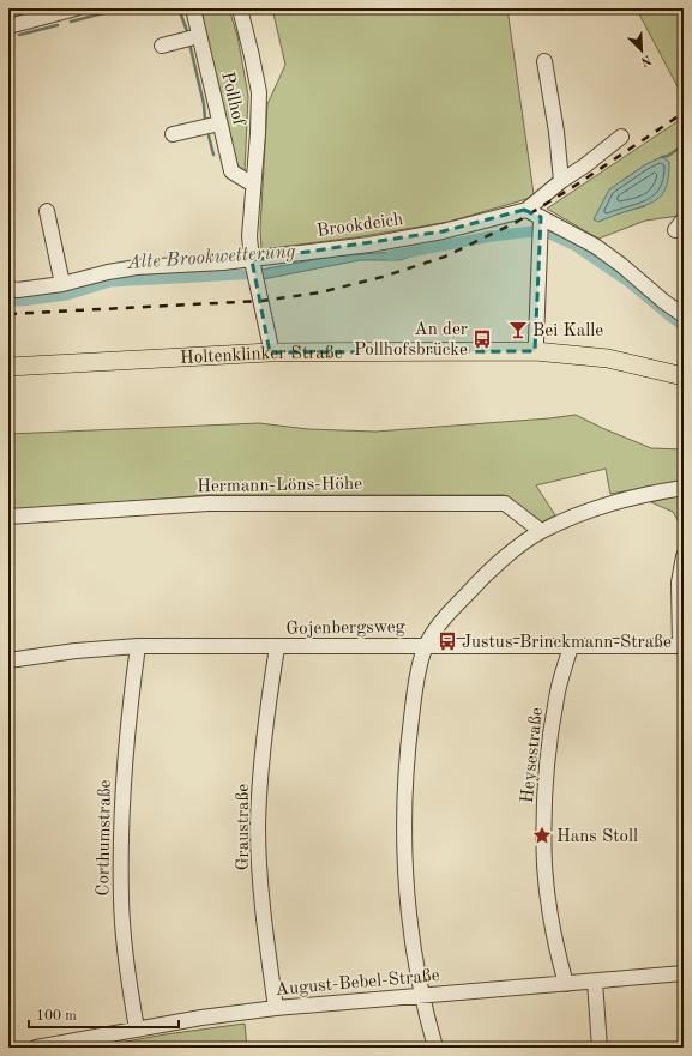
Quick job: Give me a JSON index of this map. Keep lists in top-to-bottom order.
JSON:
{
  "streets": {
    "main road": ["Holtenklinker Straße"],
    "street": [
      "Pollhof",
      "Brookdeich",
      "Hermann-Löns-Höhe",
      "Gojenbergsweg",
      "Heysestraße",
      "Graustraße",
      "Corthumstraße",
      "August-Bebel-Straße"
    ]
  },
  "crossings": [
    ["Pollhof", "Brookdeich"],
    ["Pollhof", "Holtenklinker Straße"],
    ["Gojenbergsweg", "Heysestraße"],
    ["Gojenbergsweg", "Graustraße"],
    ["Gojenbergsweg", "Corthumstraße"],
    ["Heysestraße", "August-Bebel-Straße"],
    ["Graustraße", "August-Bebel-Straße"],
    ["Corthumstraße", "August-Bebel-Straße"]
  ],
  "water": ["Alte Brookwetterung"],
  "places": {
    "bar": ["Bei Kalle"],
    "bus stop": ["An der Pollhofsbrücke", "Justus-Brinckmann-Straße"],
    "place": ["Hans Stoll"]
  },
  "scale_bar": "100 m",
  "north": "bottom right"
}
